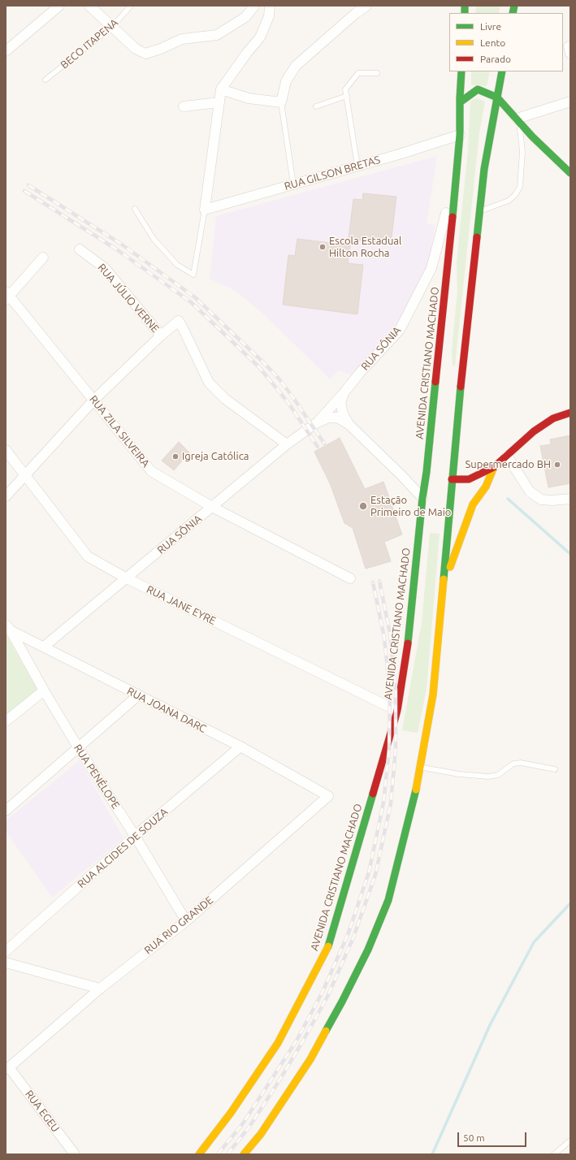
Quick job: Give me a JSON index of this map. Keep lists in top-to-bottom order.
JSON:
{
  "streets": {
    "main road": ["AVENIDA CRISTIANO MACHADO"],
    "street": [
      "RUA GILSON BRETAS",
      "RUA JÚLIO VERNE",
      "RUA SÔNIA",
      "RUA ZILA SILVEIRA",
      "RUA JANE EYRE",
      "RUA JOANA DARC",
      "RUA PENÉLOPE",
      "RUA ALCIDES DE SOUZA",
      "RUA RIO GRANDE",
      "RUA EGEU"
    ],
    "lane": ["BECO ITAPENA"]
  },
  "crossings": [
    ["RUA GILSON BRETAS", "AVENIDA CRISTIANO MACHADO"],
    ["RUA SÔNIA", "AVENIDA CRISTIANO MACHADO"],
    ["RUA SÔNIA", "RUA ZILA SILVEIRA"],
    ["RUA SÔNIA", "RUA JANE EYRE"],
    ["RUA SÔNIA", "RUA JOANA DARC"],
    ["AVENIDA CRISTIANO MACHADO", "RUA JANE EYRE"],
    ["RUA JOANA DARC", "RUA PENÉLOPE"],
    ["RUA JOANA DARC", "RUA ALCIDES DE SOUZA"],
    ["RUA JOANA DARC", "RUA RIO GRANDE"],
    ["RUA PENÉLOPE", "RUA ALCIDES DE SOUZA"],
    ["RUA PENÉLOPE", "RUA RIO GRANDE"],
    ["RUA RIO GRANDE", "RUA EGEU"]
  ],
  "places": [
    "Escola Estadual Hilton Rocha",
    "Igreja Católica",
    "Supermercado BH",
    "Estação Primeiro de Maio"
  ],
  "legend": ["Livre", "Lento", "Parado"],
  "scale_bar": "50 m"
}
